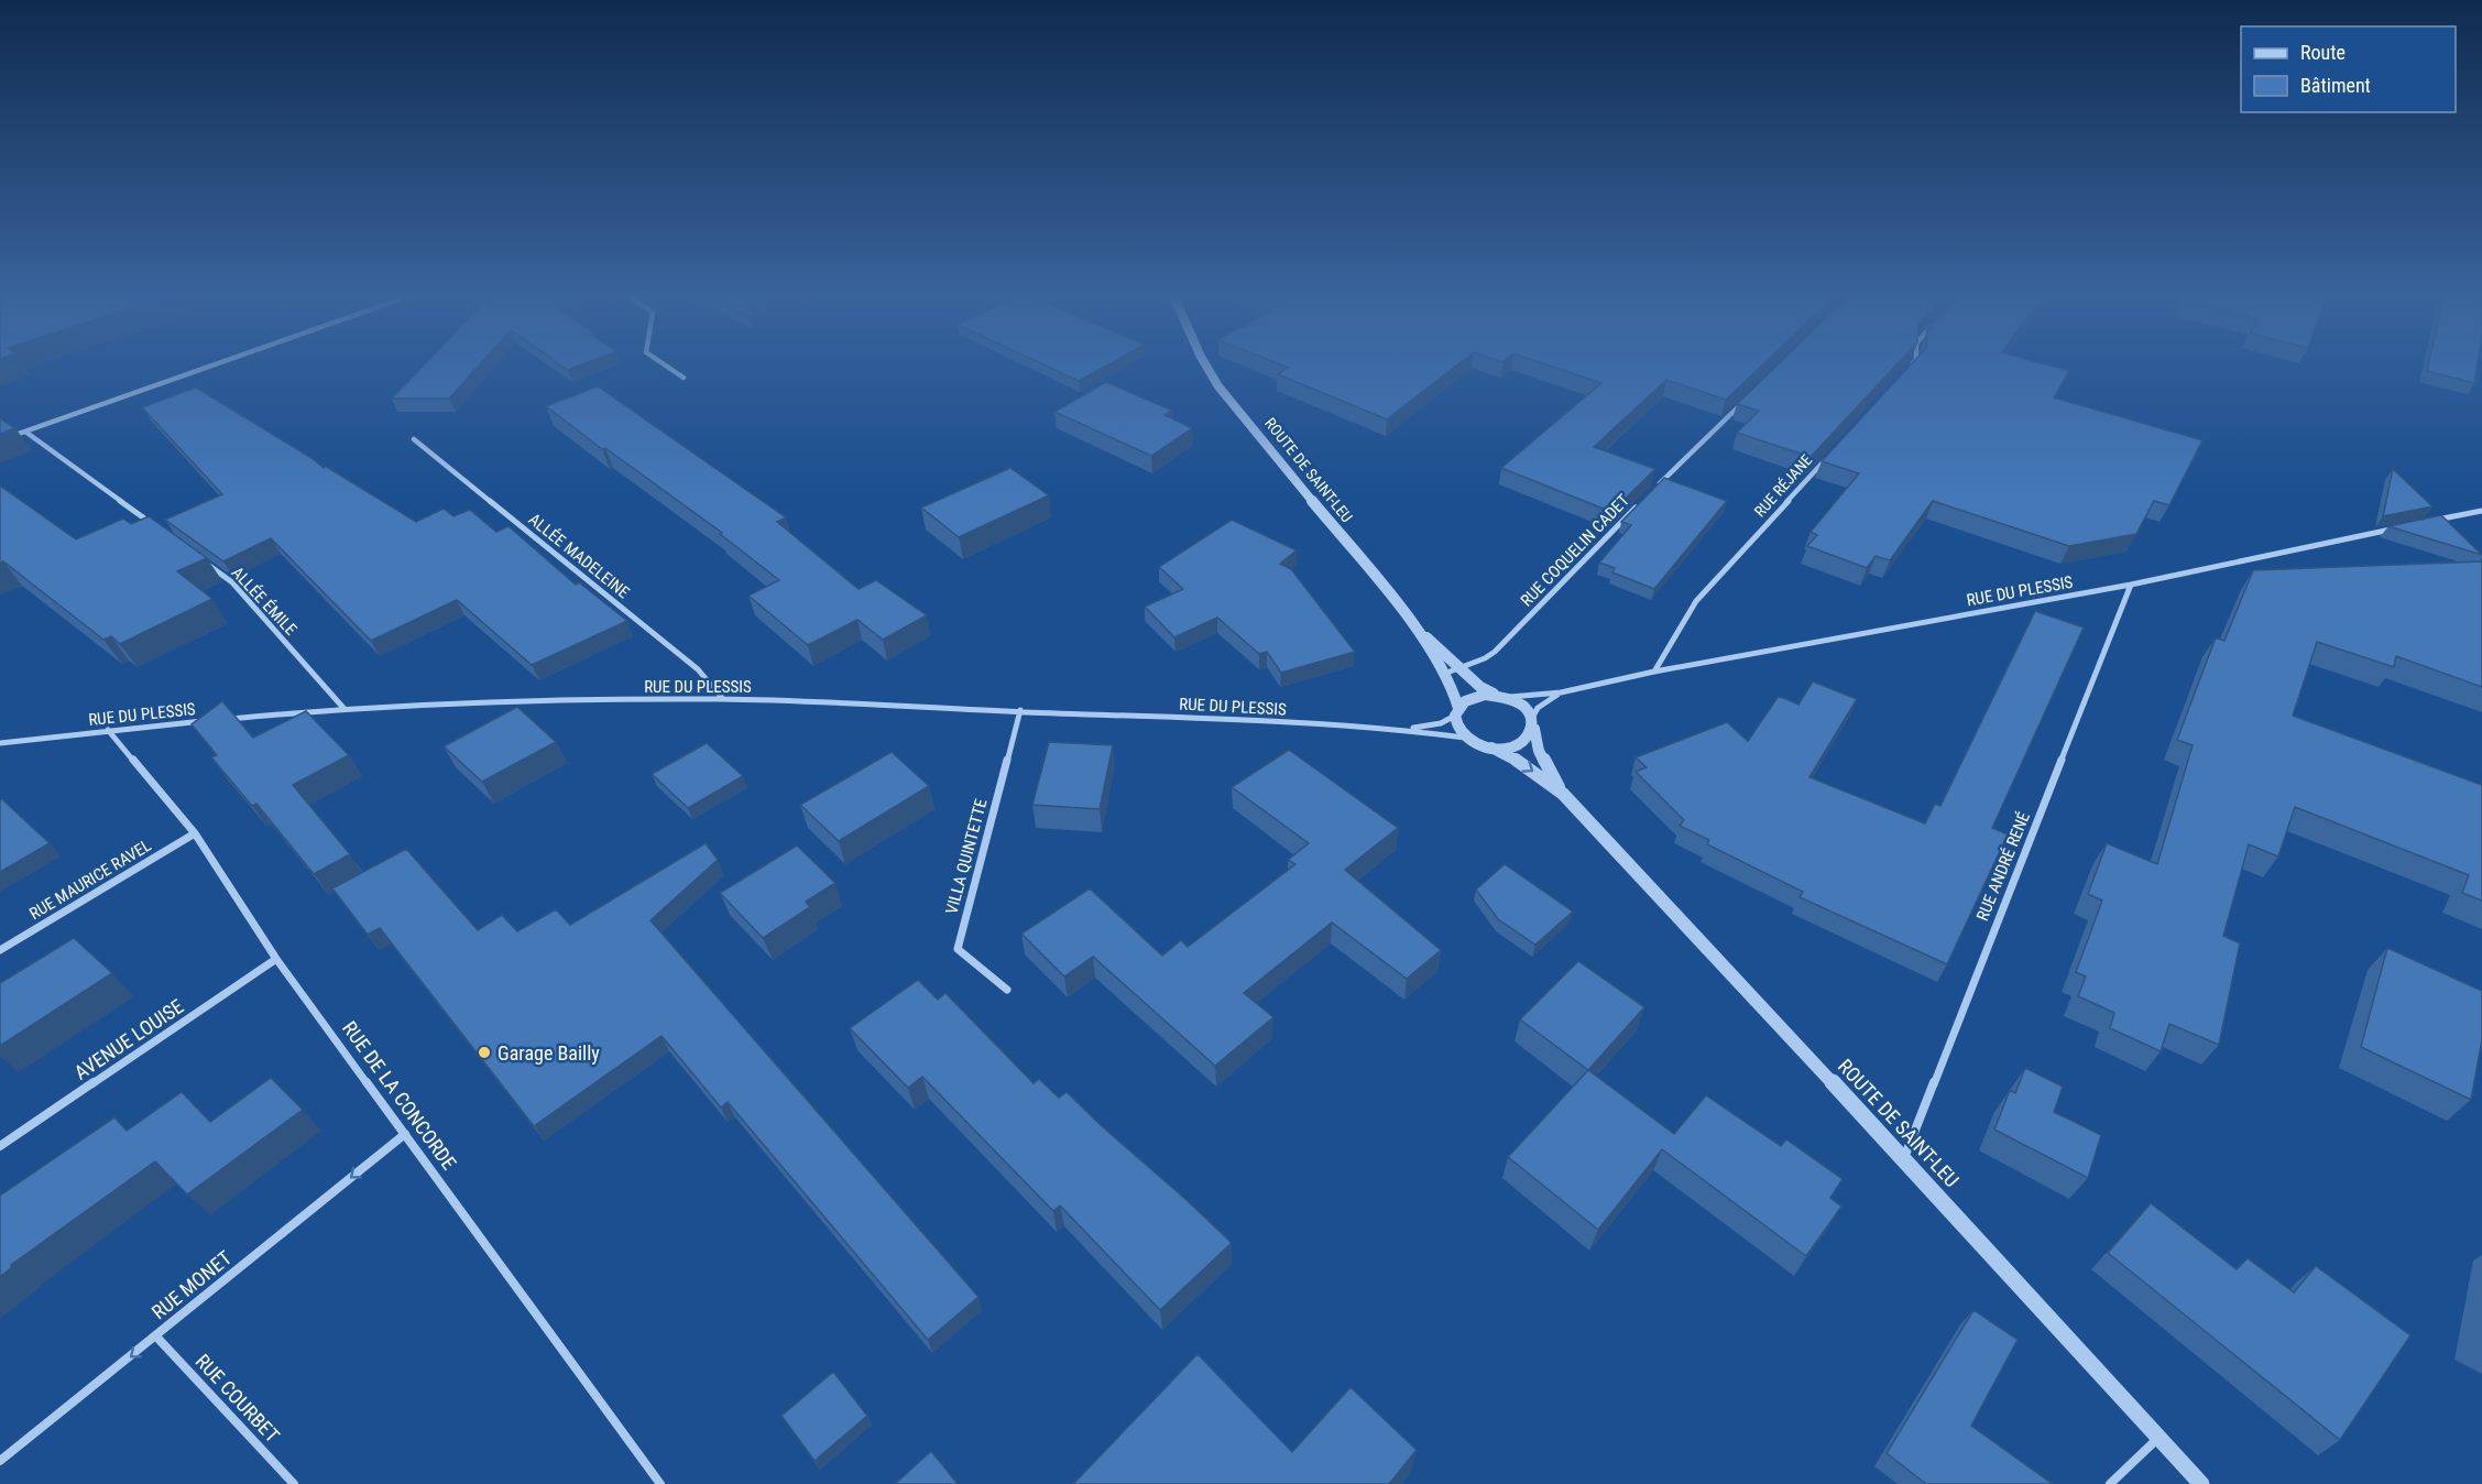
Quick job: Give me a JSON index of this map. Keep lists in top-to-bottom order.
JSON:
{
  "streets": {
    "street": [
      "ROUTE DE SAINT-LEU",
      "RUE RÉJANE",
      "RUE COQUELIN CADET",
      "ALLÉE MADELEINE",
      "RUE DU PLESSIS",
      "ALLÉE ÉMILE",
      "VILLA QUINTETTE",
      "RUE ANDRÉ RENÉ",
      "RUE MAURICE RAVEL",
      "AVENUE LOUISE",
      "RUE DE LA CONCORDE",
      "RUE MONET",
      "RUE COURBET"
    ]
  },
  "crossings": [
    ["ROUTE DE SAINT-LEU", "RUE COQUELIN CADET"],
    ["ROUTE DE SAINT-LEU", "RUE DU PLESSIS"],
    ["ROUTE DE SAINT-LEU", "RUE ANDRÉ RENÉ"],
    ["RUE RÉJANE", "RUE DU PLESSIS"],
    ["ALLÉE MADELEINE", "RUE DU PLESSIS"],
    ["RUE DU PLESSIS", "ALLÉE ÉMILE"],
    ["RUE DU PLESSIS", "VILLA QUINTETTE"],
    ["RUE DU PLESSIS", "RUE ANDRÉ RENÉ"],
    ["RUE DU PLESSIS", "RUE DE LA CONCORDE"],
    ["RUE MAURICE RAVEL", "RUE DE LA CONCORDE"],
    ["AVENUE LOUISE", "RUE DE LA CONCORDE"],
    ["RUE DE LA CONCORDE", "RUE MONET"],
    ["RUE MONET", "RUE COURBET"]
  ],
  "one_way": ["RUE MONET"],
  "places": ["Garage Bailly"],
  "legend": ["Route", "Bâtiment"]
}
